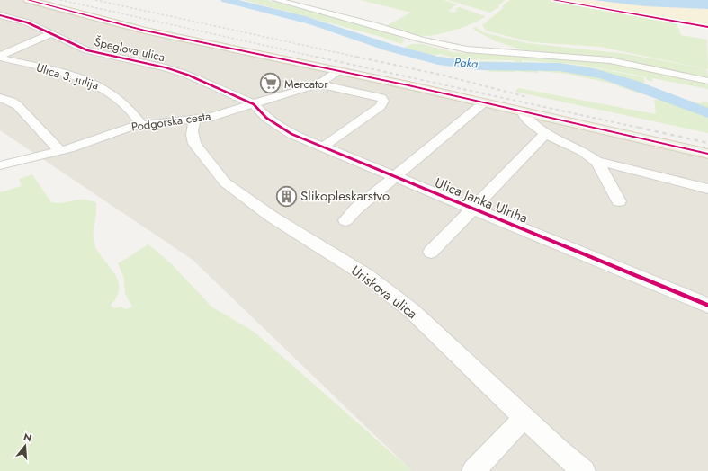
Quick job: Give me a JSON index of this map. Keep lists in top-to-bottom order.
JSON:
{
  "streets": {
    "street": [
      "Špeglova ulica",
      "Ulica 3. julija",
      "Podgorska cesta",
      "Ulica Janka Ulriha",
      "Uriskova ulica"
    ]
  },
  "crossings": [
    ["Špeglova ulica", "Podgorska cesta"],
    ["Špeglova ulica", "Ulica Janka Ulriha"],
    ["Ulica 3. julija", "Podgorska cesta"],
    ["Podgorska cesta", "Ulica Janka Ulriha"],
    ["Podgorska cesta", "Uriskova ulica"]
  ],
  "water": ["Paka"],
  "places": {
    "supermarket": ["Mercator"],
    "building": ["Slikopleskarstvo"]
  },
  "north": "top"
}
